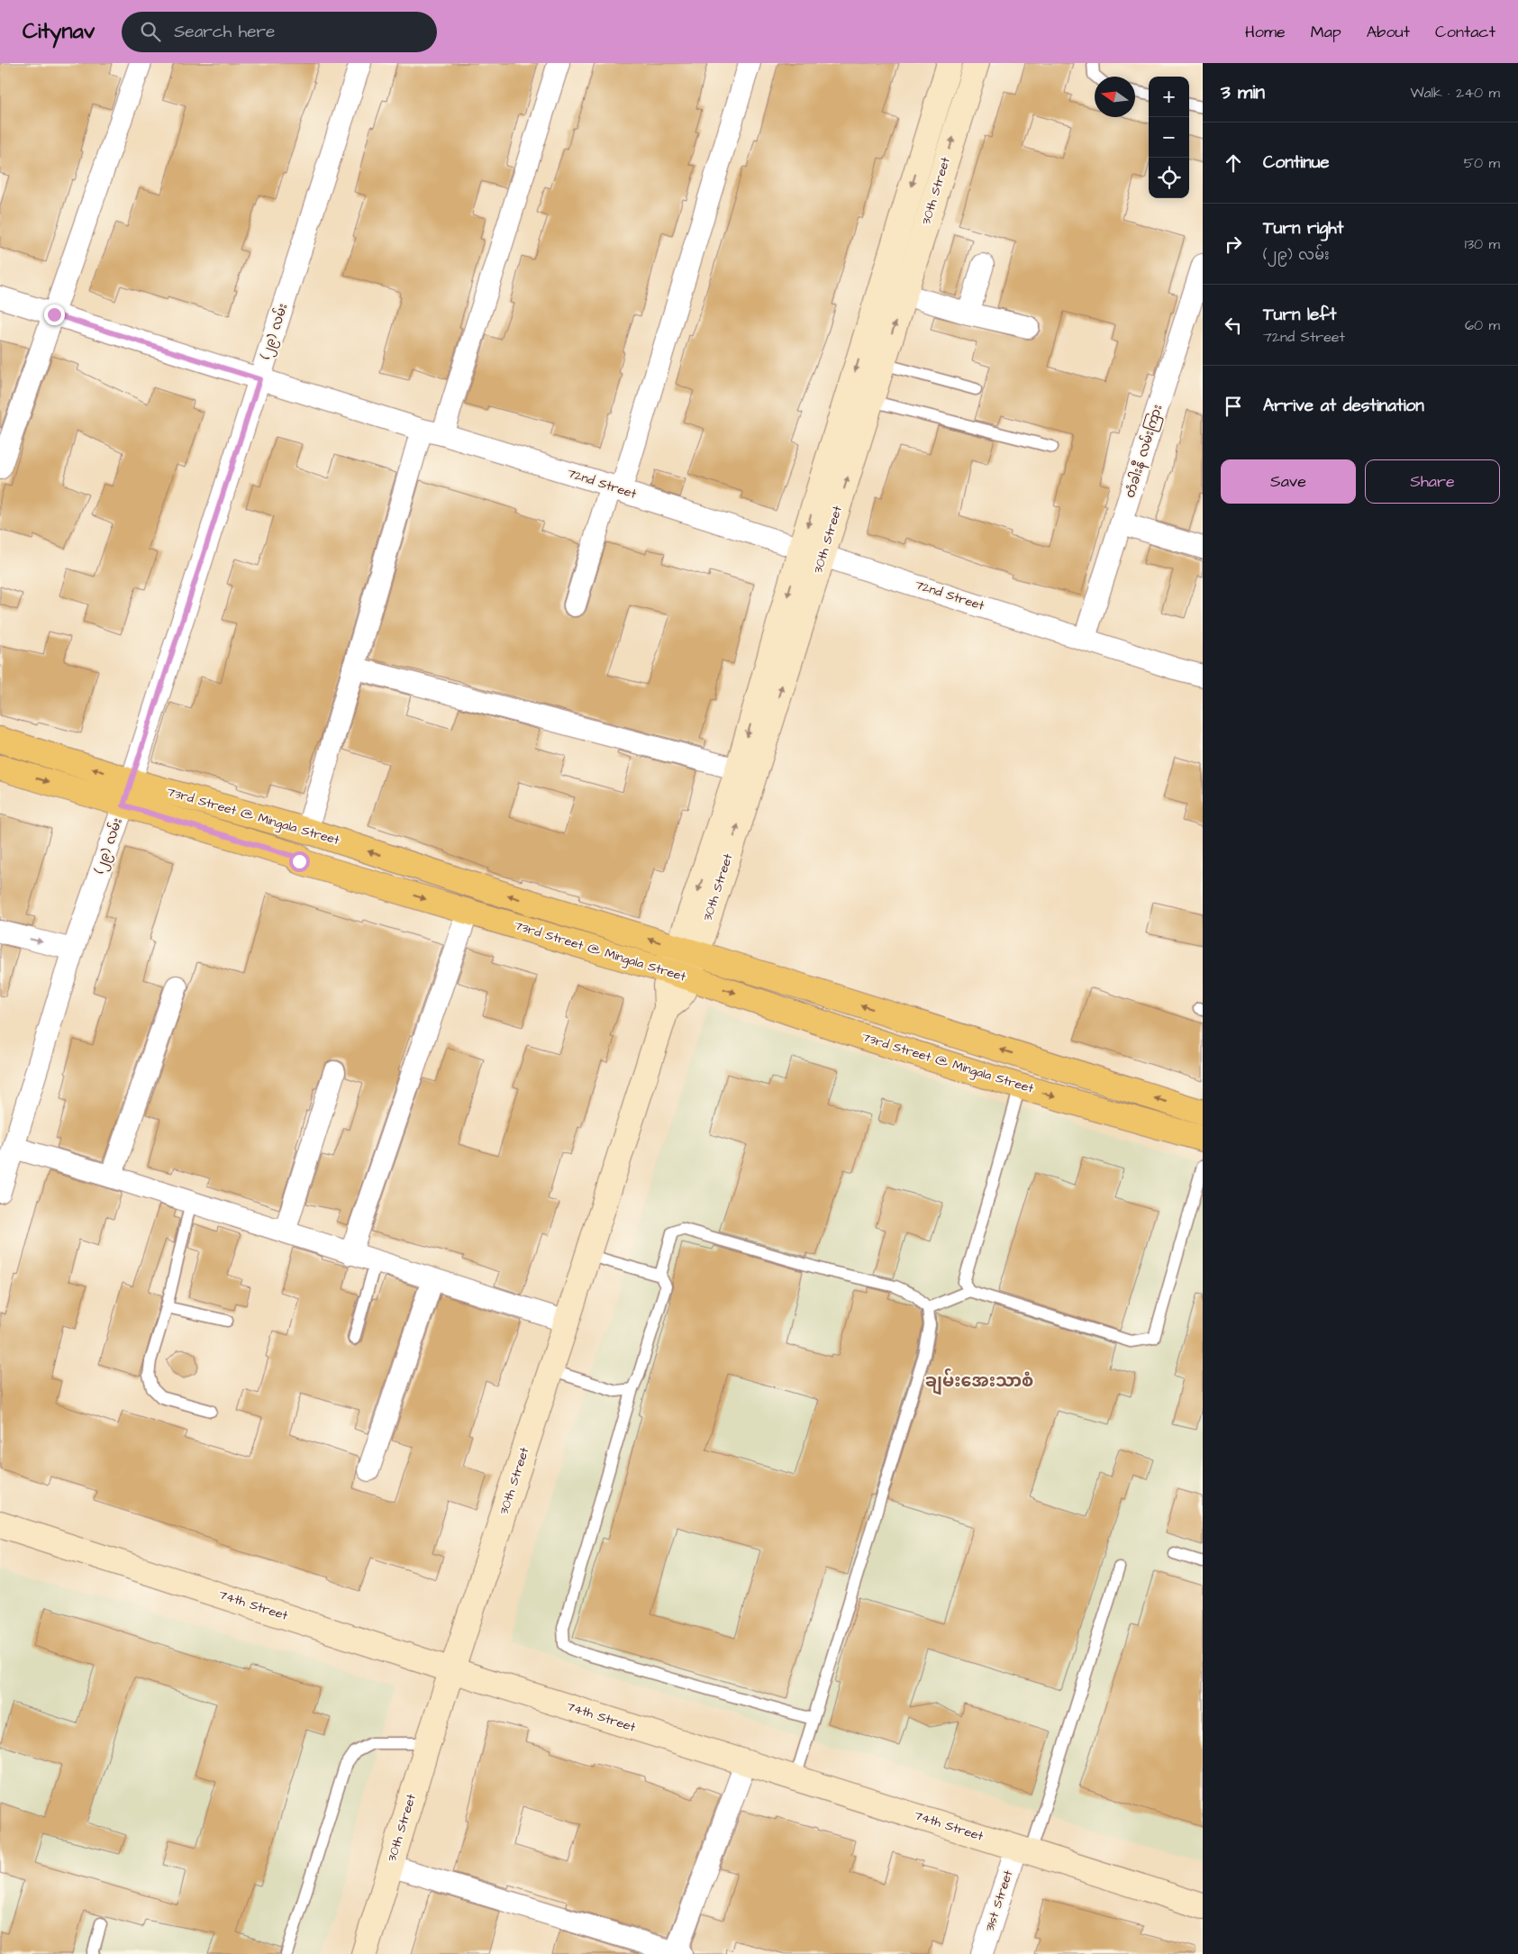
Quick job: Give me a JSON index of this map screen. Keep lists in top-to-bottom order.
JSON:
{
  "streets": {
    "main road": ["30th Street", "73rd Street @ Mingala Street", "74th Street"],
    "street": [
      "(၂၉) လမ်း",
      "တံခါးနီ လမ်းကြား",
      "72nd Street",
      "31st Street"
    ]
  },
  "crossings": [
    ["30th Street", "72nd Street"],
    ["30th Street", "73rd Street @ Mingala Street"],
    ["30th Street", "74th Street"],
    ["(၂၉) လမ်း", "72nd Street"],
    ["(၂၉) လမ်း", "73rd Street @ Mingala Street"],
    ["တံခါးနီ လမ်းကြား", "72nd Street"],
    ["74th Street", "31st Street"]
  ],
  "districts": ["ချမ်းအေးသာစံ"],
  "north": "left",
  "page": {
    "header": "Citynav",
    "search": "Search here",
    "nav": [
      "Home",
      "Map",
      "About",
      "Contact"
    ],
    "heading": ["3 min", "Walk · 240 m"],
    "map_buttons": ["+", "−"],
    "list": [
      ["Continue", "50 m"],
      ["Turn right", "(၂၉) လမ်း", "130 m"],
      ["Turn left", "72nd Street", "60 m"],
      "Arrive at destination"
    ],
    "buttons": ["Save", "Share"]
  }
}
